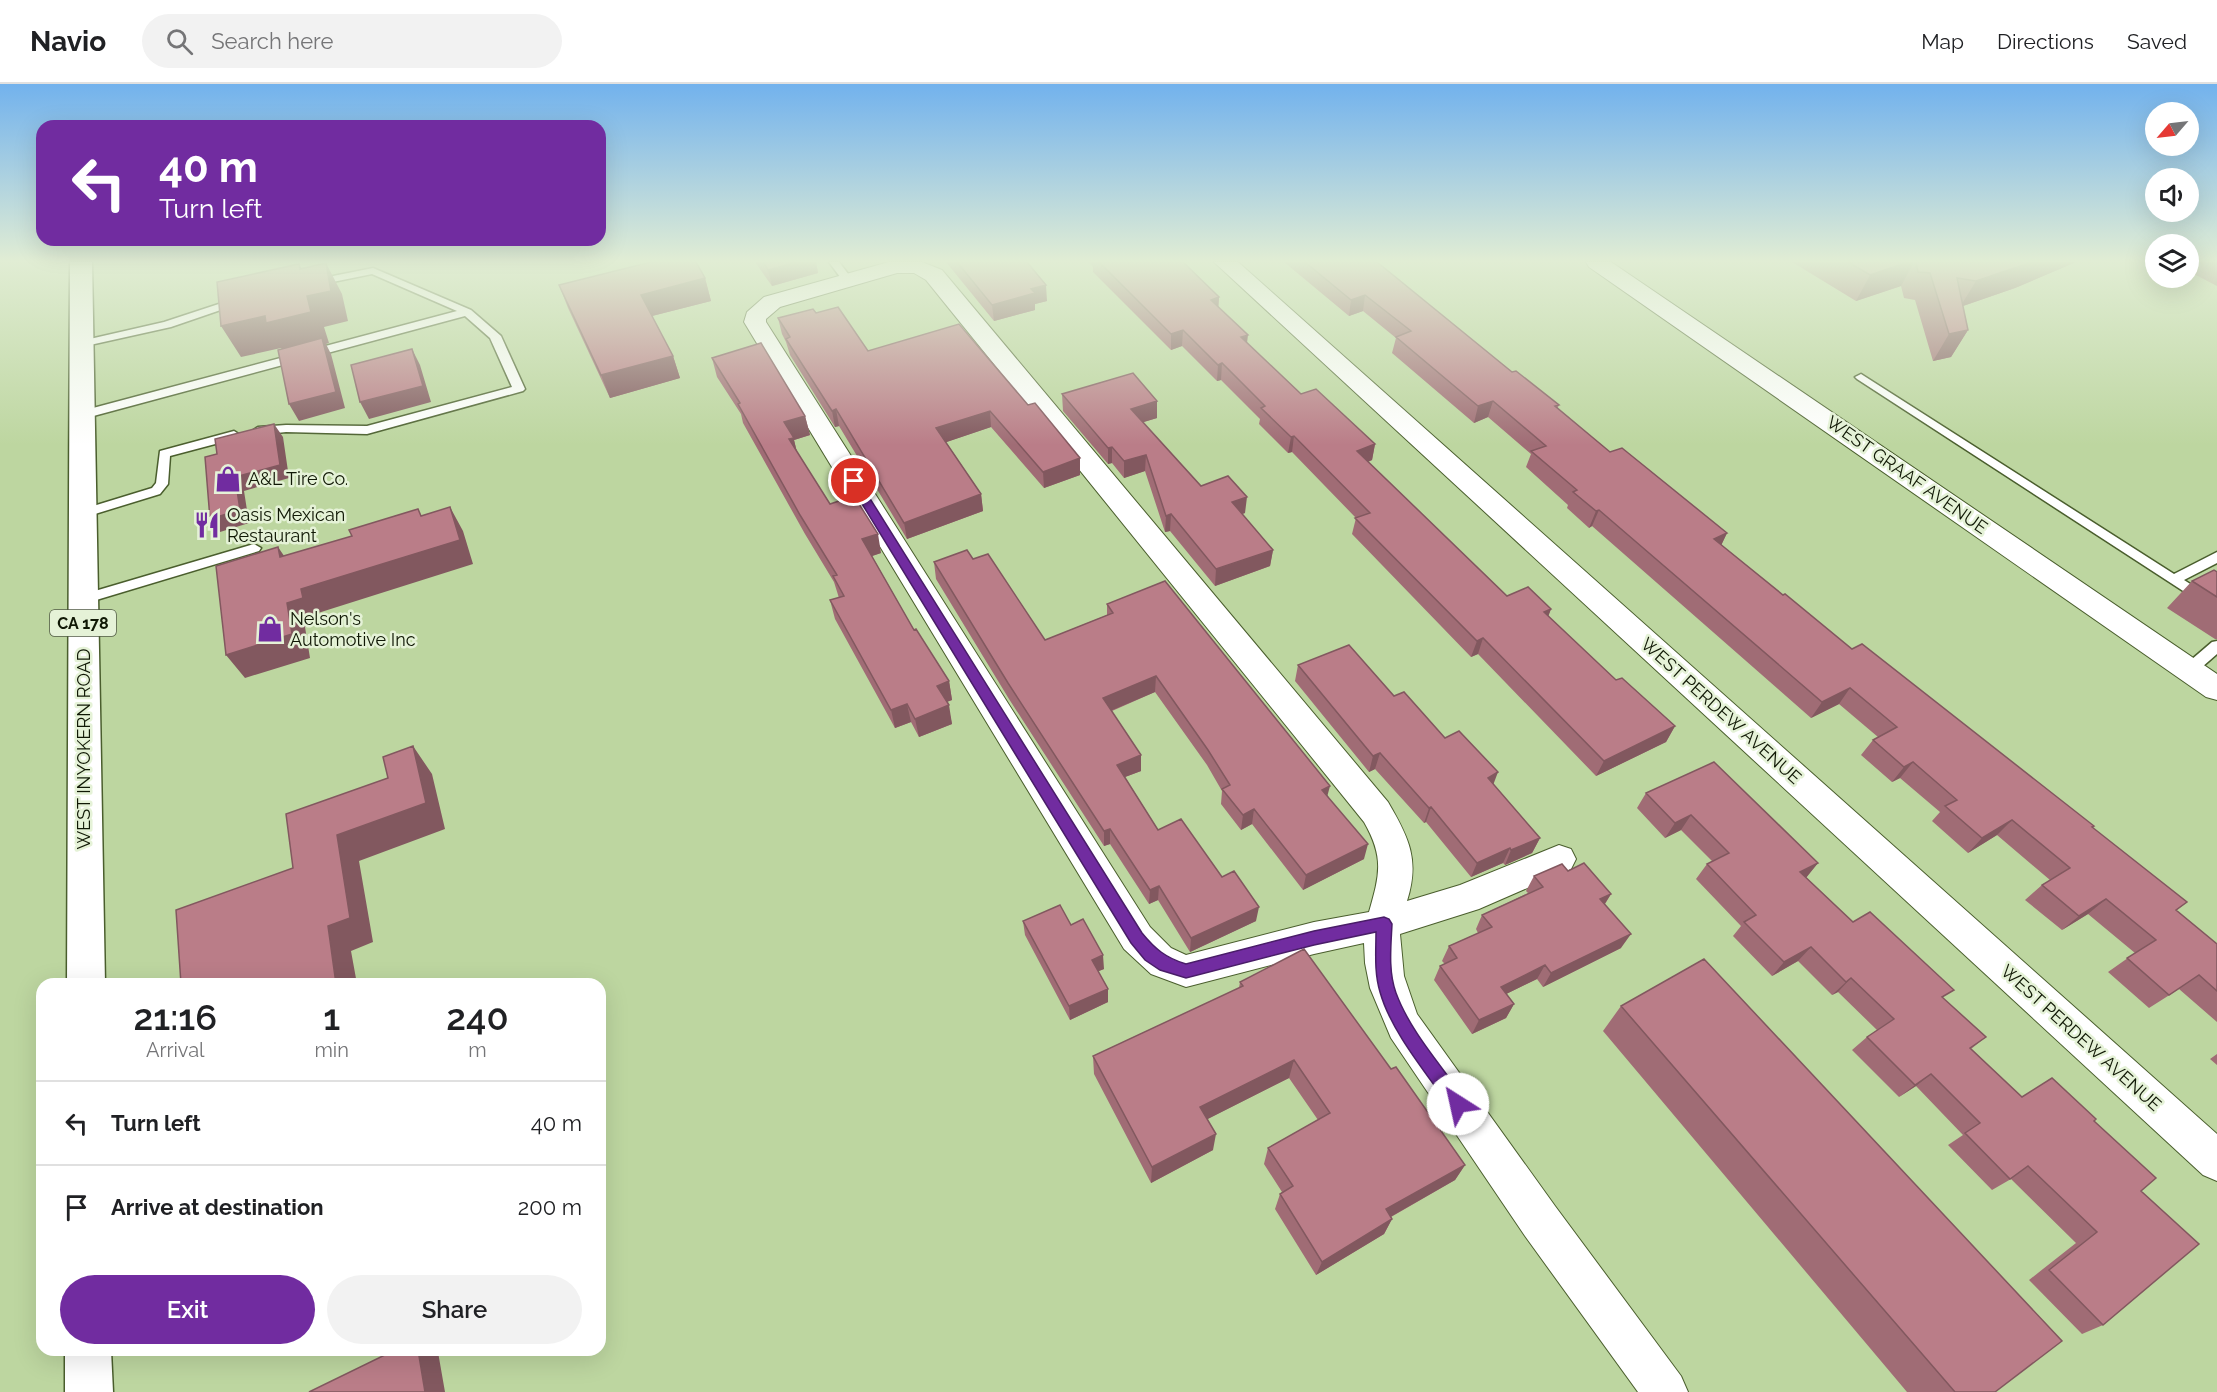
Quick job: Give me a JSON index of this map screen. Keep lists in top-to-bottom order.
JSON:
{
  "streets": {
    "main road": ["CA 178", "WEST INYOKERN ROAD"],
    "street": ["WEST GRAAF AVENUE", "WEST PERDEW AVENUE"]
  },
  "places": {
    "shop": ["A&L Tire Co.", "Nelson's Automotive Inc"],
    "restaurant": ["Oasis Mexican Restaurant"]
  },
  "north": "bottom left",
  "page": {
    "header": "Navio",
    "search": "Search here",
    "nav": ["Map", "Directions", "Saved"],
    "turn": ["40 m", "Turn left"],
    "eta": [
      "21:16",
      "Arrival",
      "1",
      "min",
      "240",
      "m"
    ],
    "list": [
      {
        "name": "Turn left",
        "value": "40 m"
      },
      {
        "name": "Arrive at destination",
        "value": "200 m"
      }
    ],
    "buttons": ["Exit", "Share"]
  }
}
